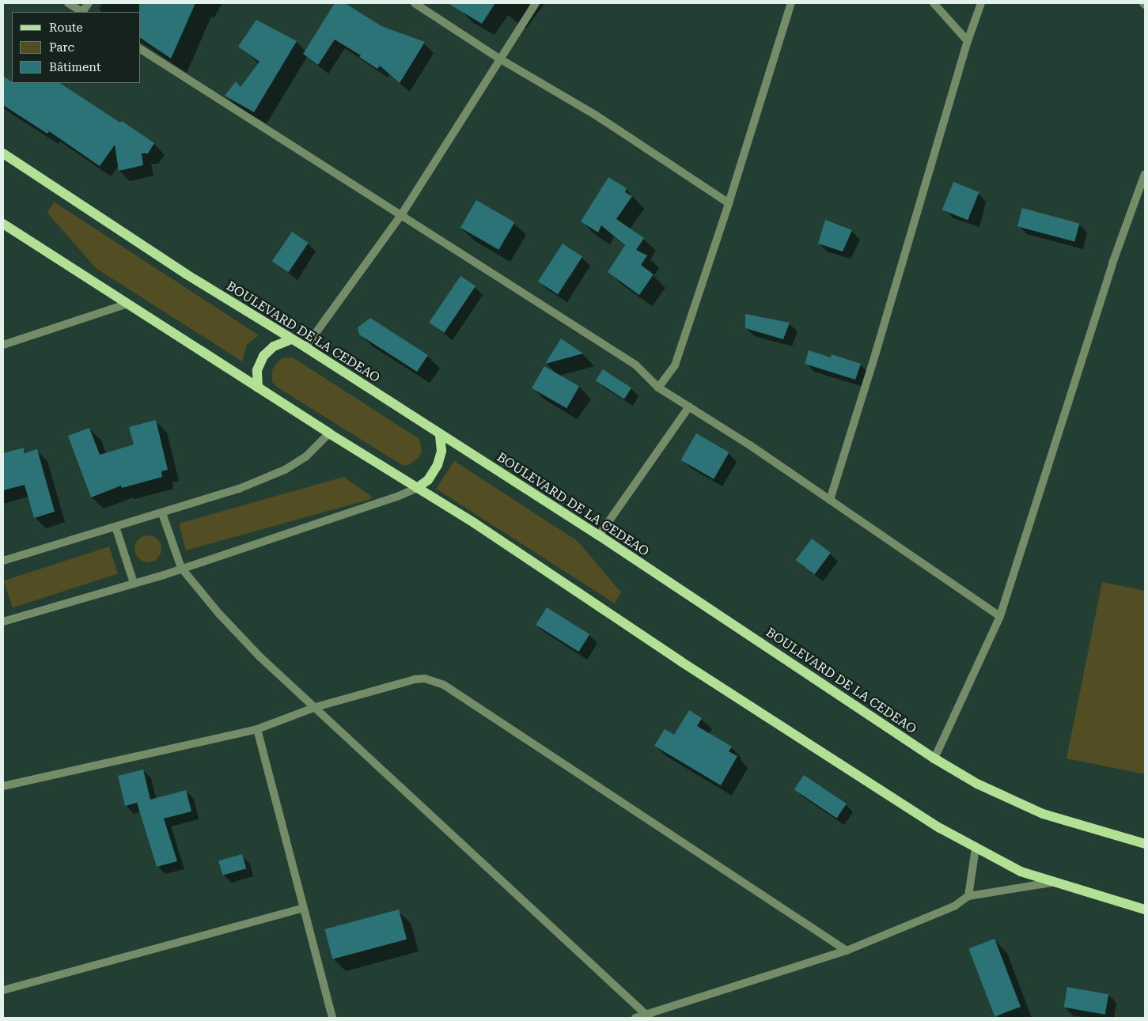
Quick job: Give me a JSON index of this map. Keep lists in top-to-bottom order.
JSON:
{
  "streets": {
    "main road": ["BOULEVARD DE LA CEDEAO"]
  },
  "legend": ["Route", "Parc", "Bâtiment"]
}
